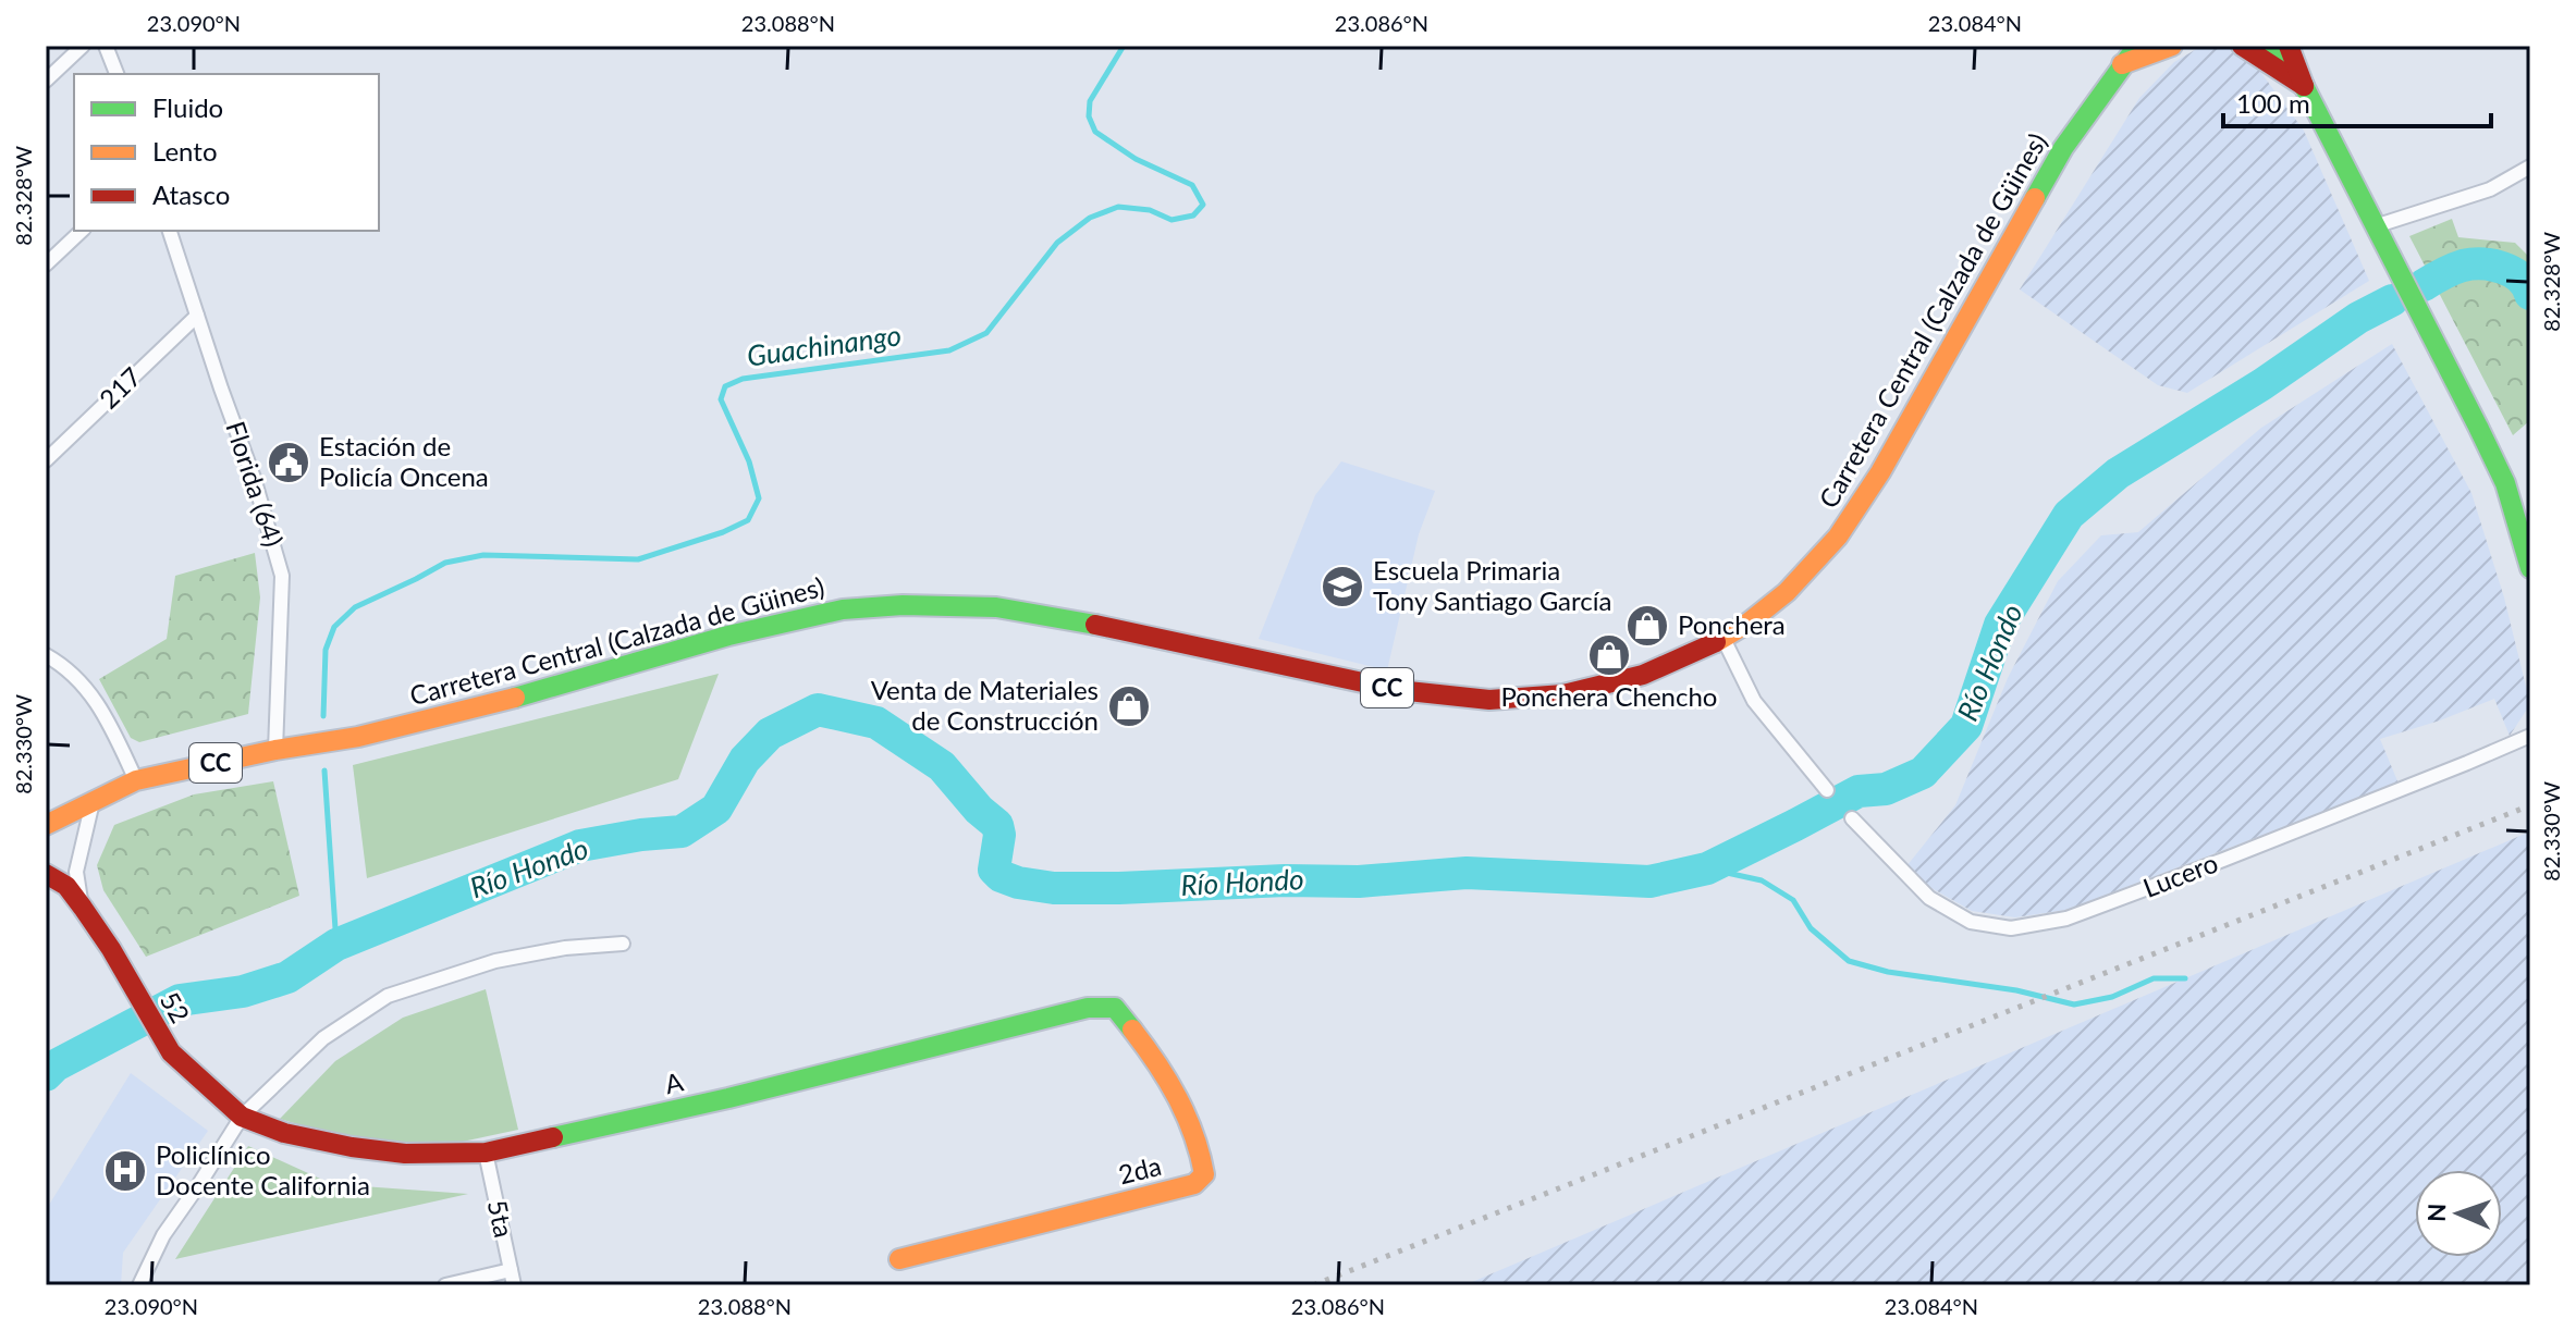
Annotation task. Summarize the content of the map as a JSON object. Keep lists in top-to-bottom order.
{
  "streets": {
    "main road": [
      "Carretera Central (Calzada de Güines)",
      "CC",
      "52",
      "A",
      "2da"
    ],
    "street": [
      "217",
      "Florida (64)",
      "Lucero",
      "5ta"
    ]
  },
  "crossings": [
    ["Carretera Central (Calzada de Güines)", "Florida (64)"],
    ["Carretera Central (Calzada de Güines)", "52"],
    ["217", "Florida (64)"],
    ["52", "A"],
    ["A", "2da"],
    ["A", "5ta"]
  ],
  "water": ["Guachinango", "Río Hondo"],
  "places": {
    "public building": ["Estación de Policía Oncena"],
    "school or university": ["Escuela Primaria Tony Santiago García"],
    "shop": ["Ponchera", "Ponchera Chencho", "Venta de Materiales de Construcción"],
    "hospital": ["Policlínico Docente California"]
  },
  "legend": ["Fluido", "Lento", "Atasco"],
  "scale_bar": "100 m",
  "north": "left",
  "coordinates": [
    "23.090°N",
    "23.088°N",
    "23.086°N",
    "23.084°N",
    "82.328°W",
    "82.330°W"
  ]
}
